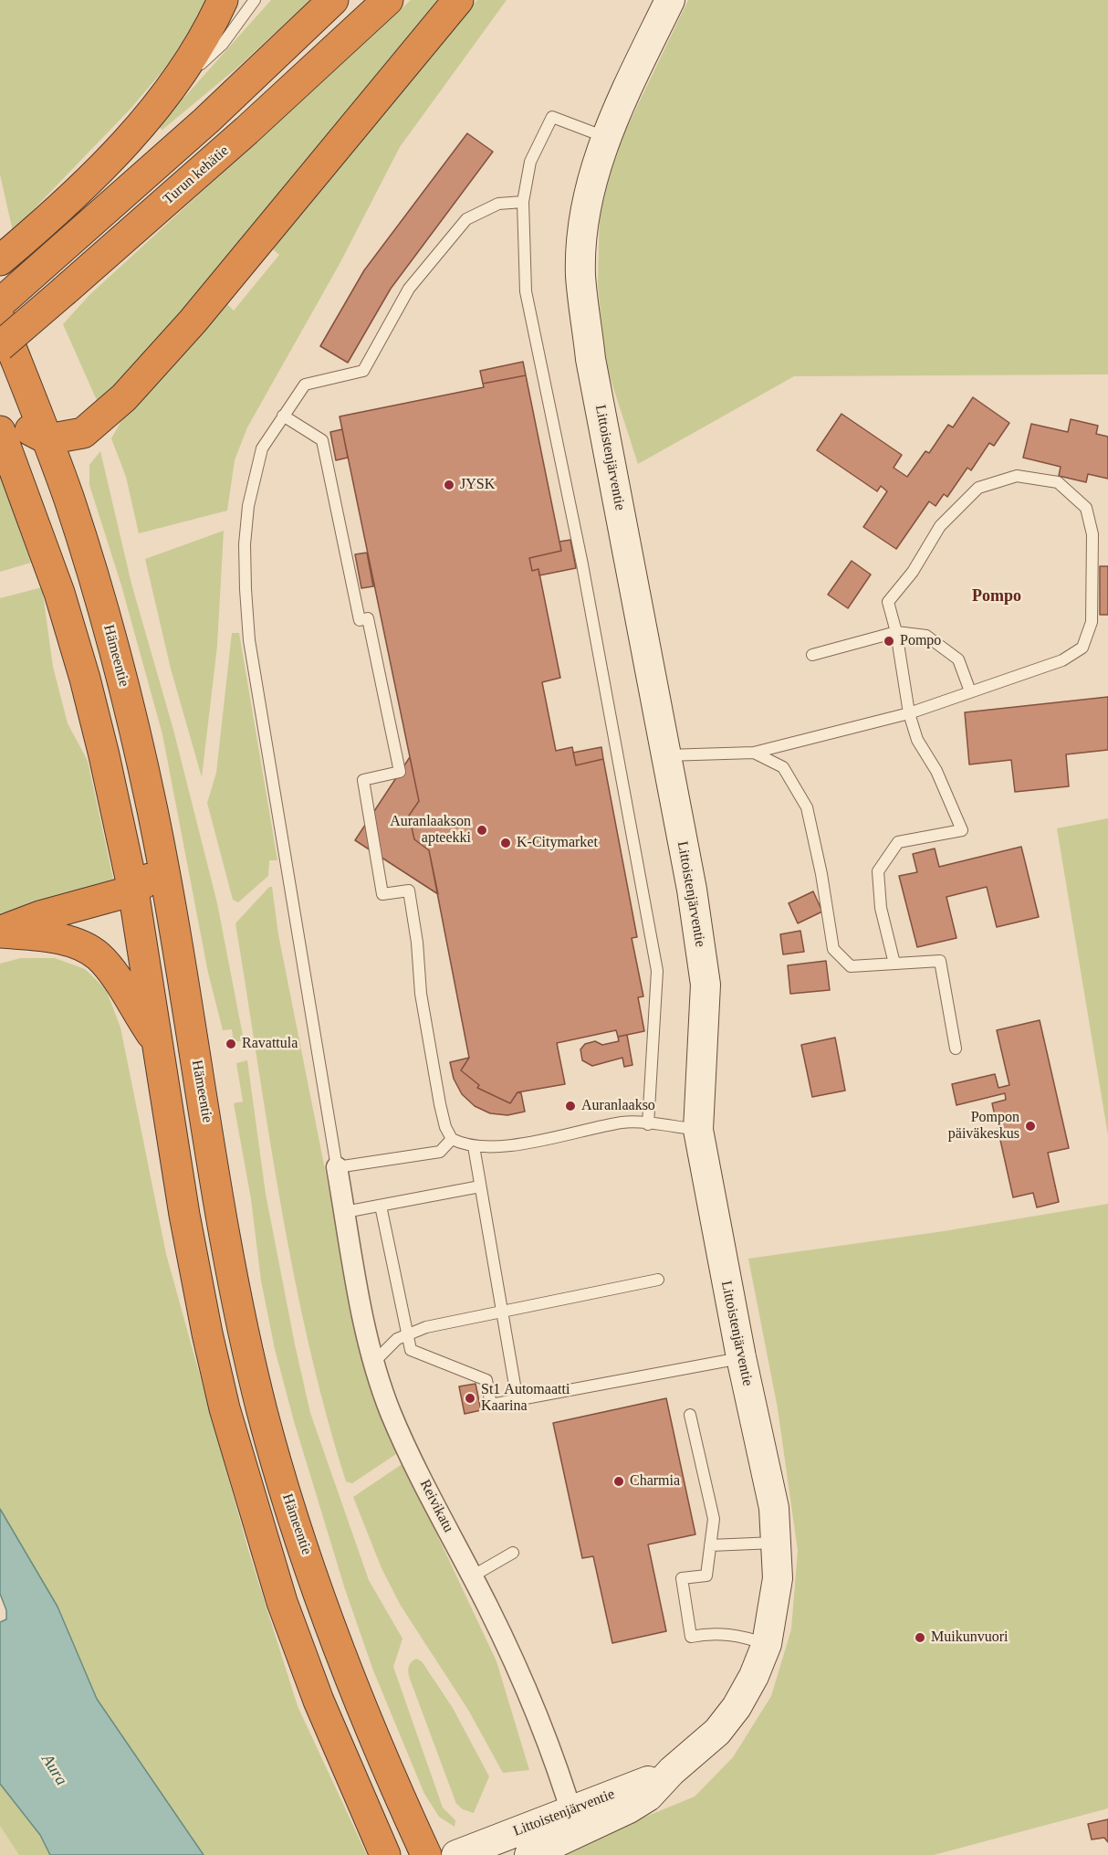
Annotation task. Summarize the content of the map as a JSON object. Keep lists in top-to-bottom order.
{
  "streets": {
    "highway": ["Turun kehätie", "Hämeentie"],
    "street": ["Littoistenjärventie", "Reivikatu"]
  },
  "crossings": [
    ["Littoistenjärventie", "Reivikatu"]
  ],
  "districts": ["Pompo"],
  "water": ["Aura"],
  "places": [
    "JYSK",
    "Pompo",
    "Auranlaakson apteekki",
    "K-Citymarket",
    "Ravattula",
    "Auranlaakso",
    "Pompon päiväkeskus",
    "St1 Automaatti Kaarina",
    "Charmia",
    "Muikunvuori"
  ]
}
